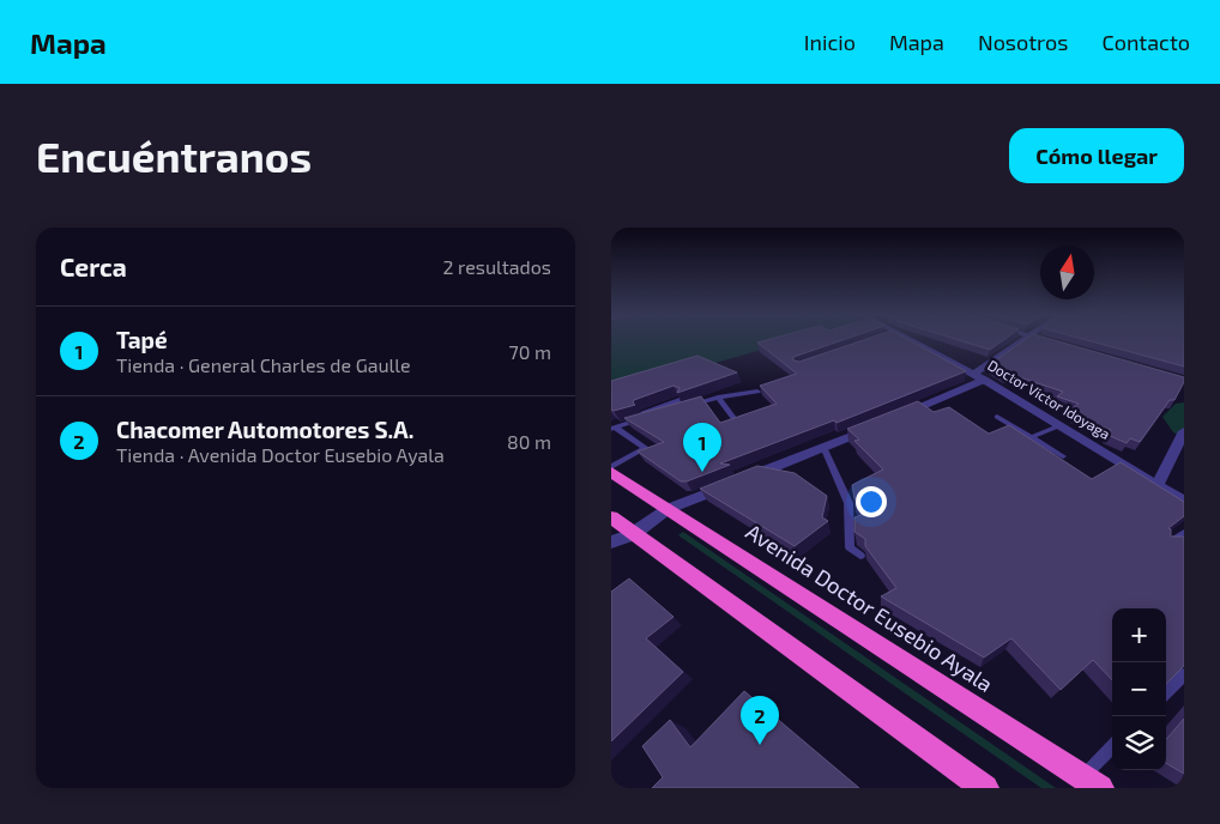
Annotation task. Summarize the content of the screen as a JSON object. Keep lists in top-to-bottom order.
{
  "streets": {
    "highway": ["Avenida Doctor Eusebio Ayala"],
    "street": ["Doctor Victor Idoyaga"]
  },
  "north": "top",
  "page": {
    "header": "Mapa",
    "nav": [
      "Inicio",
      "Mapa",
      "Nosotros",
      "Contacto"
    ],
    "buttons": "Cómo llegar",
    "title": "Encuéntranos",
    "heading": ["Cerca", "2 resultados"],
    "list": [
      {
        "mark": "1",
        "name": "Tapé",
        "note": "Tienda · General Charles de Gaulle",
        "value": "70 m"
      },
      {
        "mark": "2",
        "name": "Chacomer Automotores S.A.",
        "note": "Tienda · Avenida Doctor Eusebio Ayala",
        "value": "80 m"
      }
    ],
    "pins": ["1", "2"],
    "map_buttons": ["+", "−"]
  }
}
